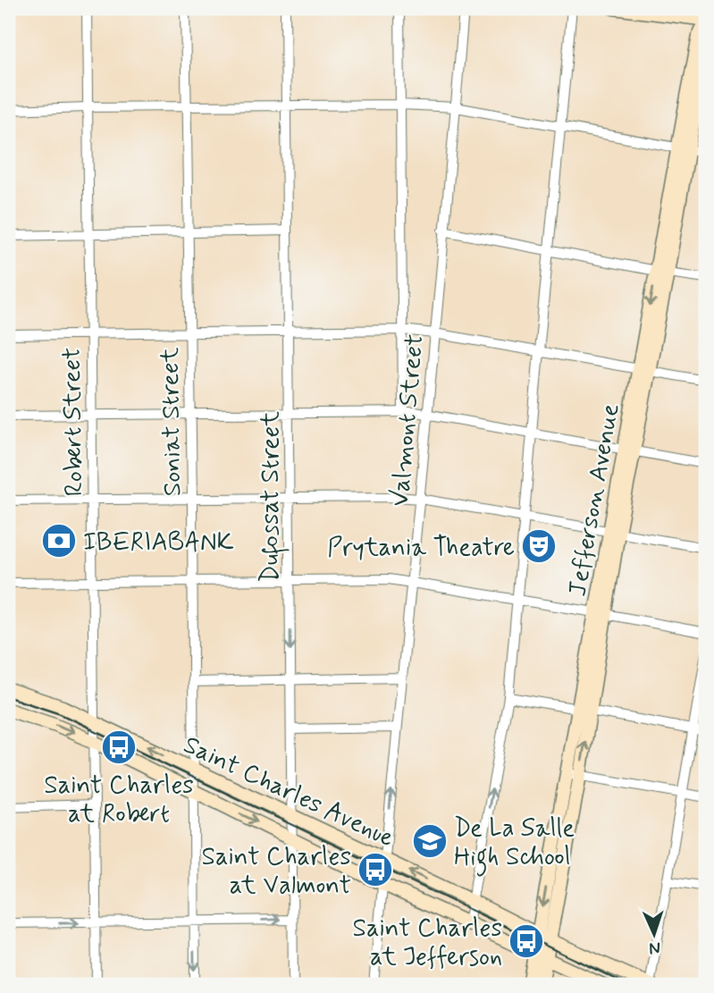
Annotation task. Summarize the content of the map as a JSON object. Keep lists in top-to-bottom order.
{
  "streets": {
    "main road": ["Jefferson Avenue", "Saint Charles Avenue"],
    "street": [
      "Valmont Street",
      "Robert Street",
      "Soniat Street",
      "Dufossat Street"
    ]
  },
  "crossings": [
    ["Valmont Street", "Saint Charles Avenue"],
    ["Robert Street", "Saint Charles Avenue"],
    ["Soniat Street", "Saint Charles Avenue"],
    ["Dufossat Street", "Saint Charles Avenue"],
    ["Jefferson Avenue", "Saint Charles Avenue"]
  ],
  "places": {
    "bank": ["IBERIABANK"],
    "theatre": ["Prytania Theatre"],
    "bus stop": ["Saint Charles at Robert", "Saint Charles at Valmont", "Saint Charles at Jefferson"],
    "school or university": ["De La Salle High School"]
  },
  "north": "bottom"
}
